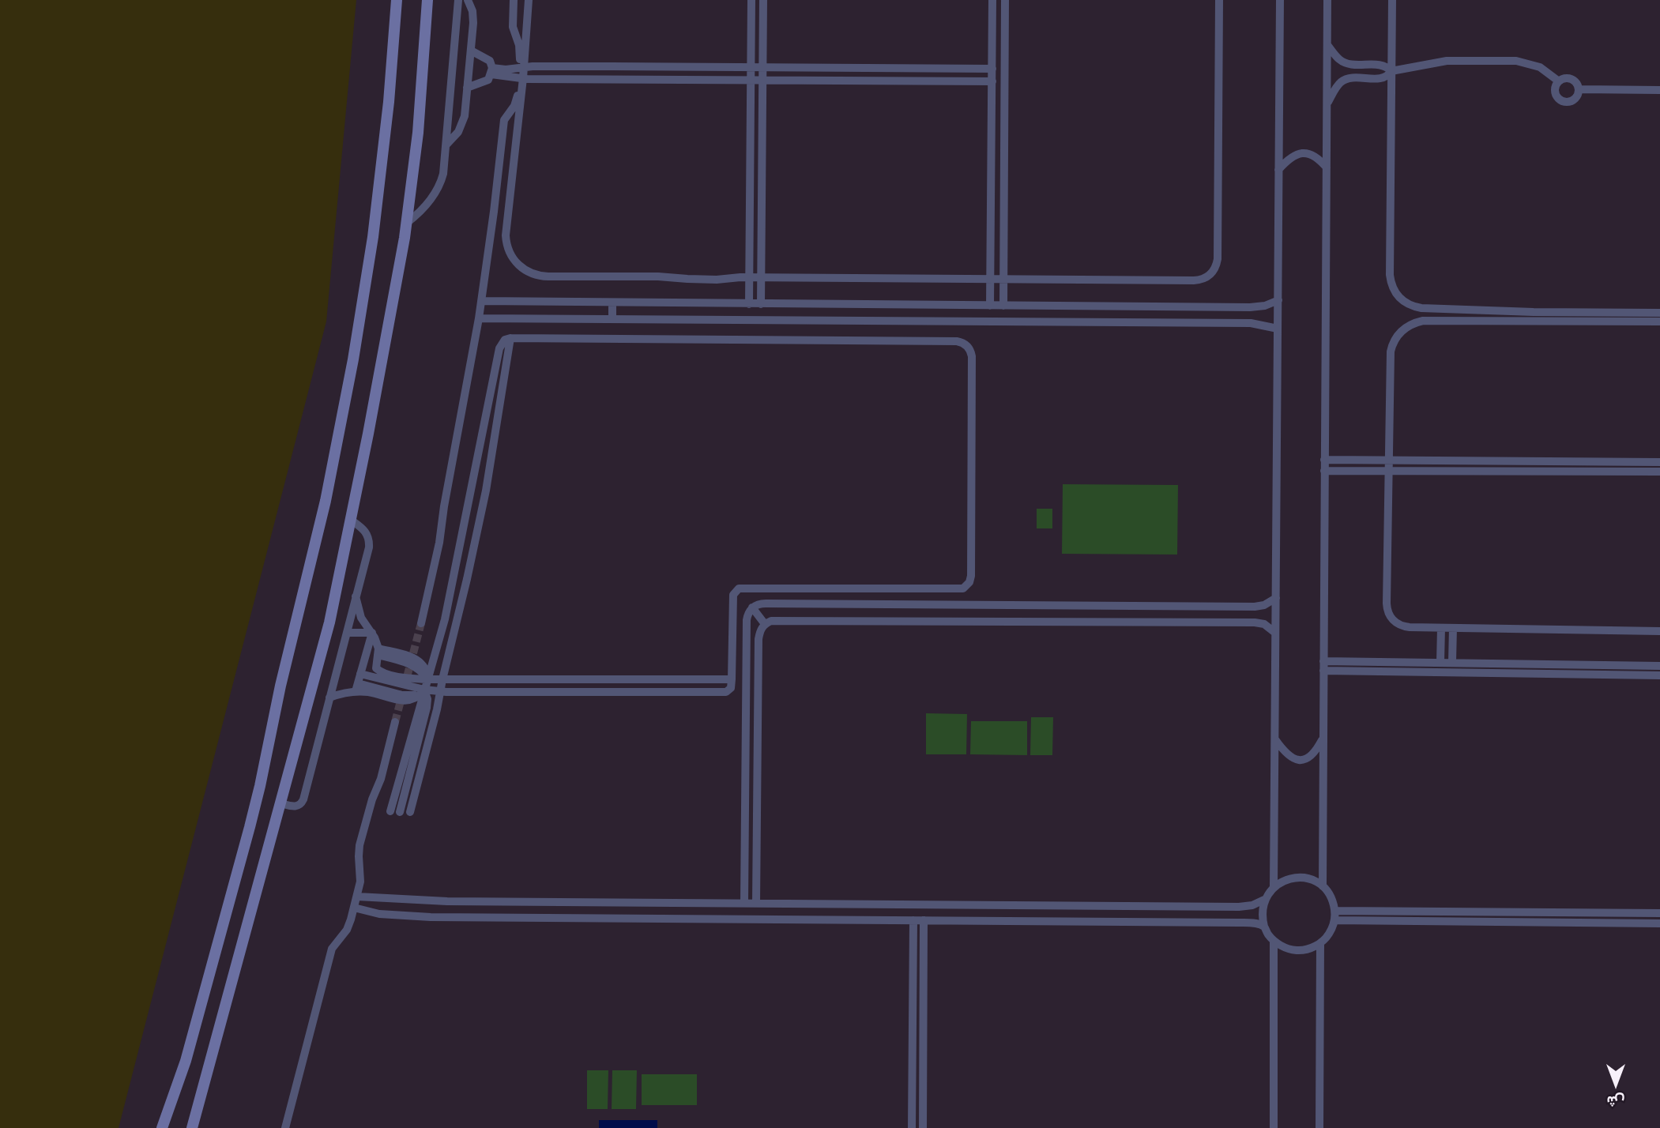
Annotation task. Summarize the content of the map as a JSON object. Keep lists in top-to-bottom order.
{
  "north": "bottom"
}
